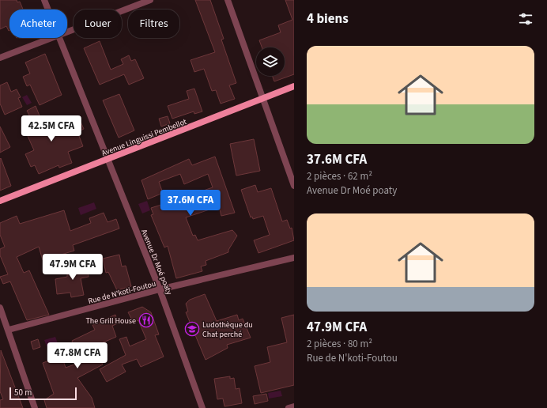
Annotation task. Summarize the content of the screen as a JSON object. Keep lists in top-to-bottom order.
{
  "streets": {
    "street": ["Avenue Linguissi Pembellot", "Avenue Dr Moé poaty", "Rue de N'koti-Foutou"]
  },
  "crossings": [
    ["Avenue Linguissi Pembellot", "Avenue Dr Moé poaty"],
    ["Avenue Dr Moé poaty", "Rue de N'koti-Foutou"]
  ],
  "places": {
    "restaurant": ["The Grill House"],
    "school or university": ["Ludothèque du Chat perché"]
  },
  "scale_bar": "50 m",
  "page": {
    "heading": "4 biens",
    "chip": ["Acheter", "Louer", "Filtres"],
    "list": [
      {
        "name": "37.6M CFA",
        "note": "2 pièces · 62 m² · Avenue Dr Moé poaty"
      },
      {
        "name": "47.9M CFA",
        "note": "2 pièces · 80 m² · Rue de N'koti-Foutou"
      }
    ],
    "price": [
      "42.5M CFA",
      "37.6M CFA",
      "47.9M CFA",
      "47.8M CFA"
    ],
    "scale": "50 m"
  }
}
